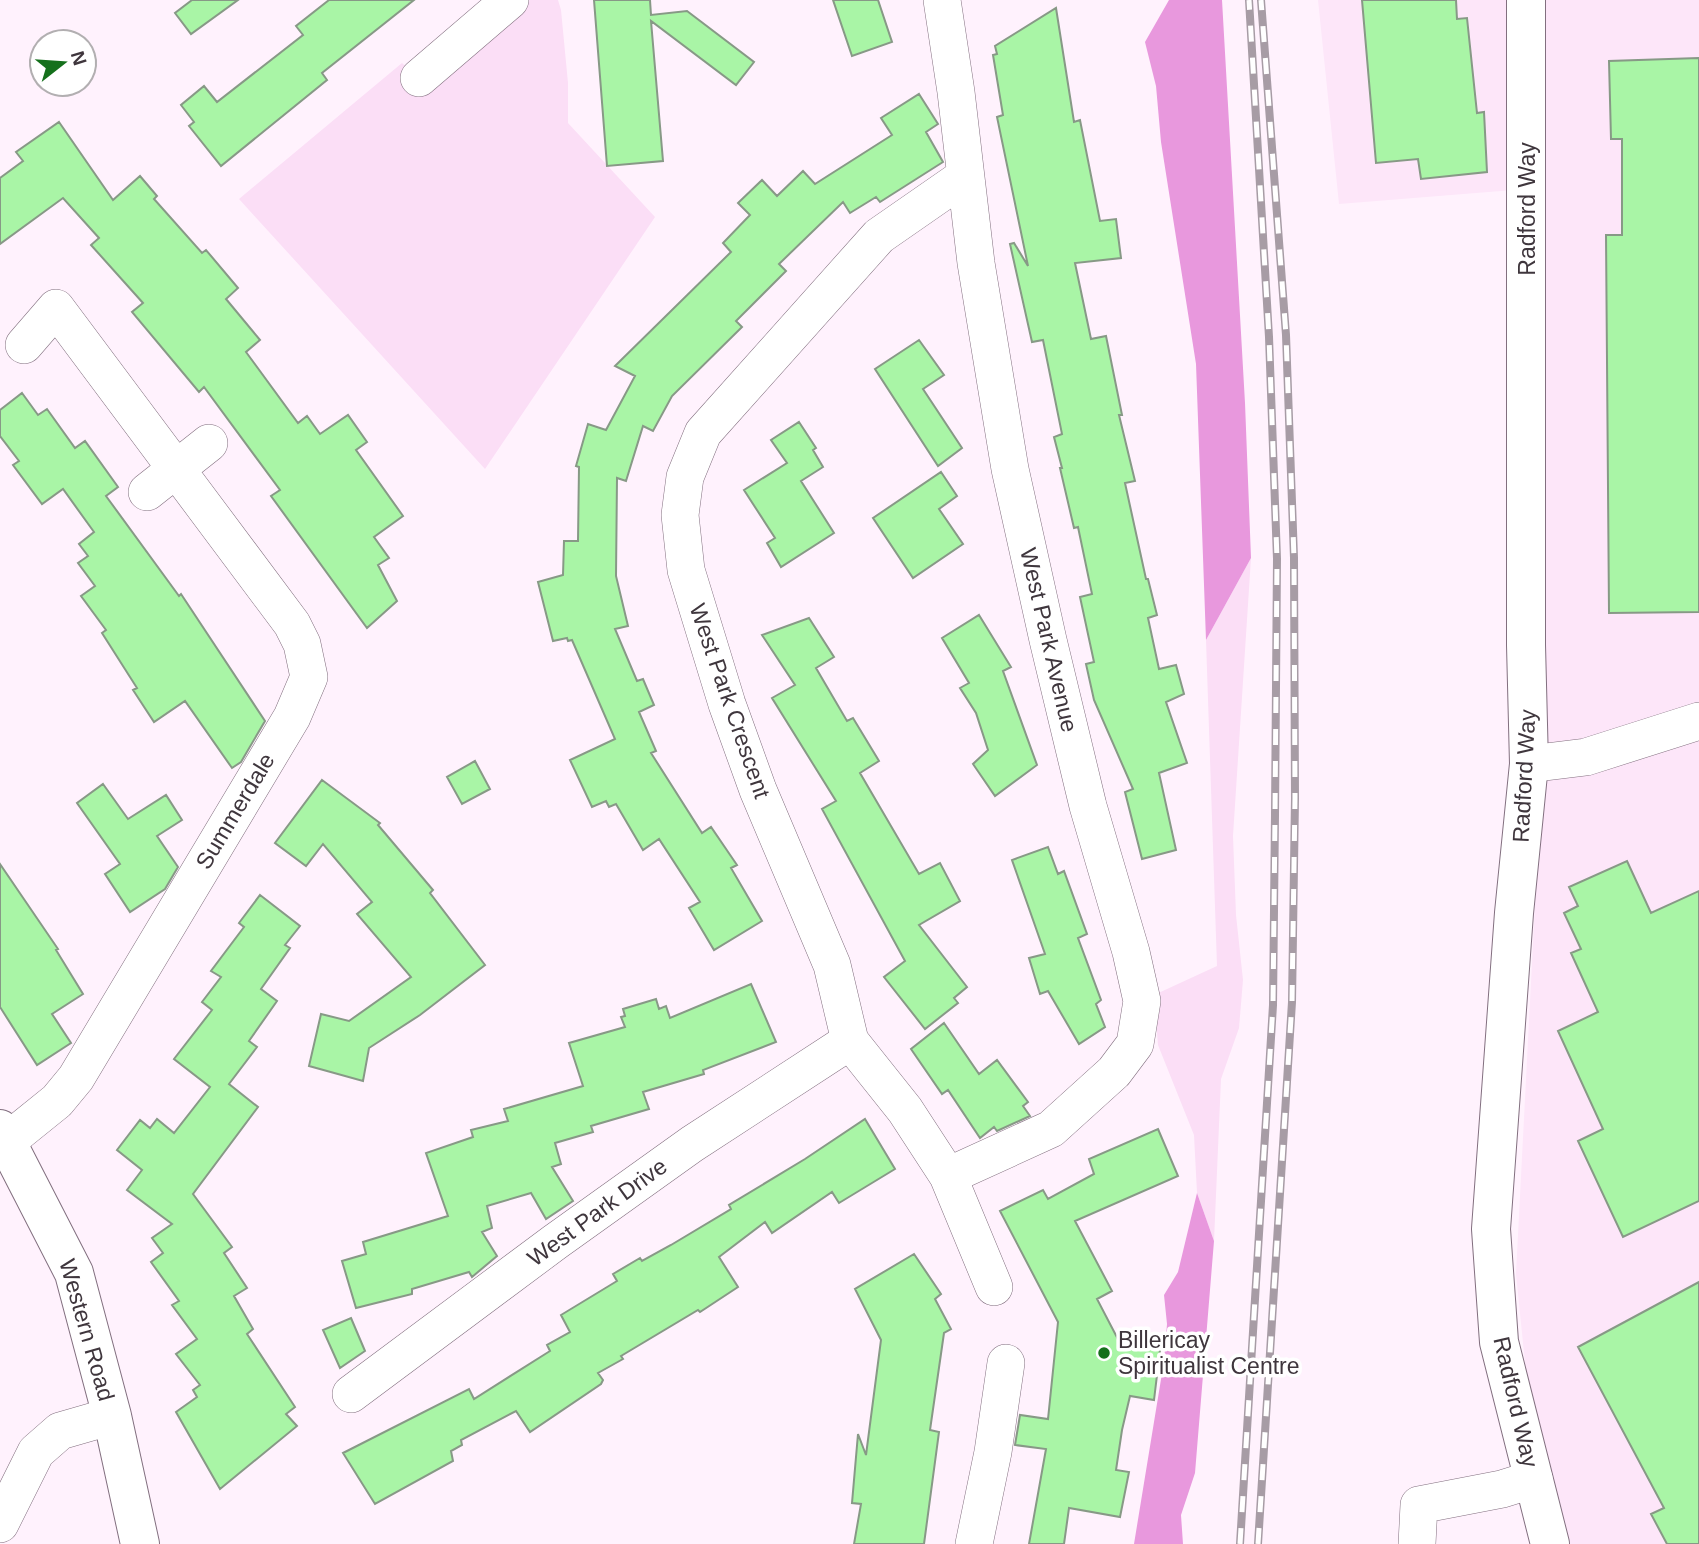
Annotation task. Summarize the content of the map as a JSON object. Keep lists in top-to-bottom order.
{
  "streets": {
    "street": [
      "Radford Way",
      "West Park Avenue",
      "West Park Crescent",
      "Summerdale",
      "West Park Drive",
      "Western Road"
    ]
  },
  "crossings": [
    ["West Park Avenue", "West Park Crescent"],
    ["West Park Crescent", "West Park Drive"],
    ["Summerdale", "Western Road"]
  ],
  "places": ["Billericay Spiritualist Centre"],
  "north": "right"
}
